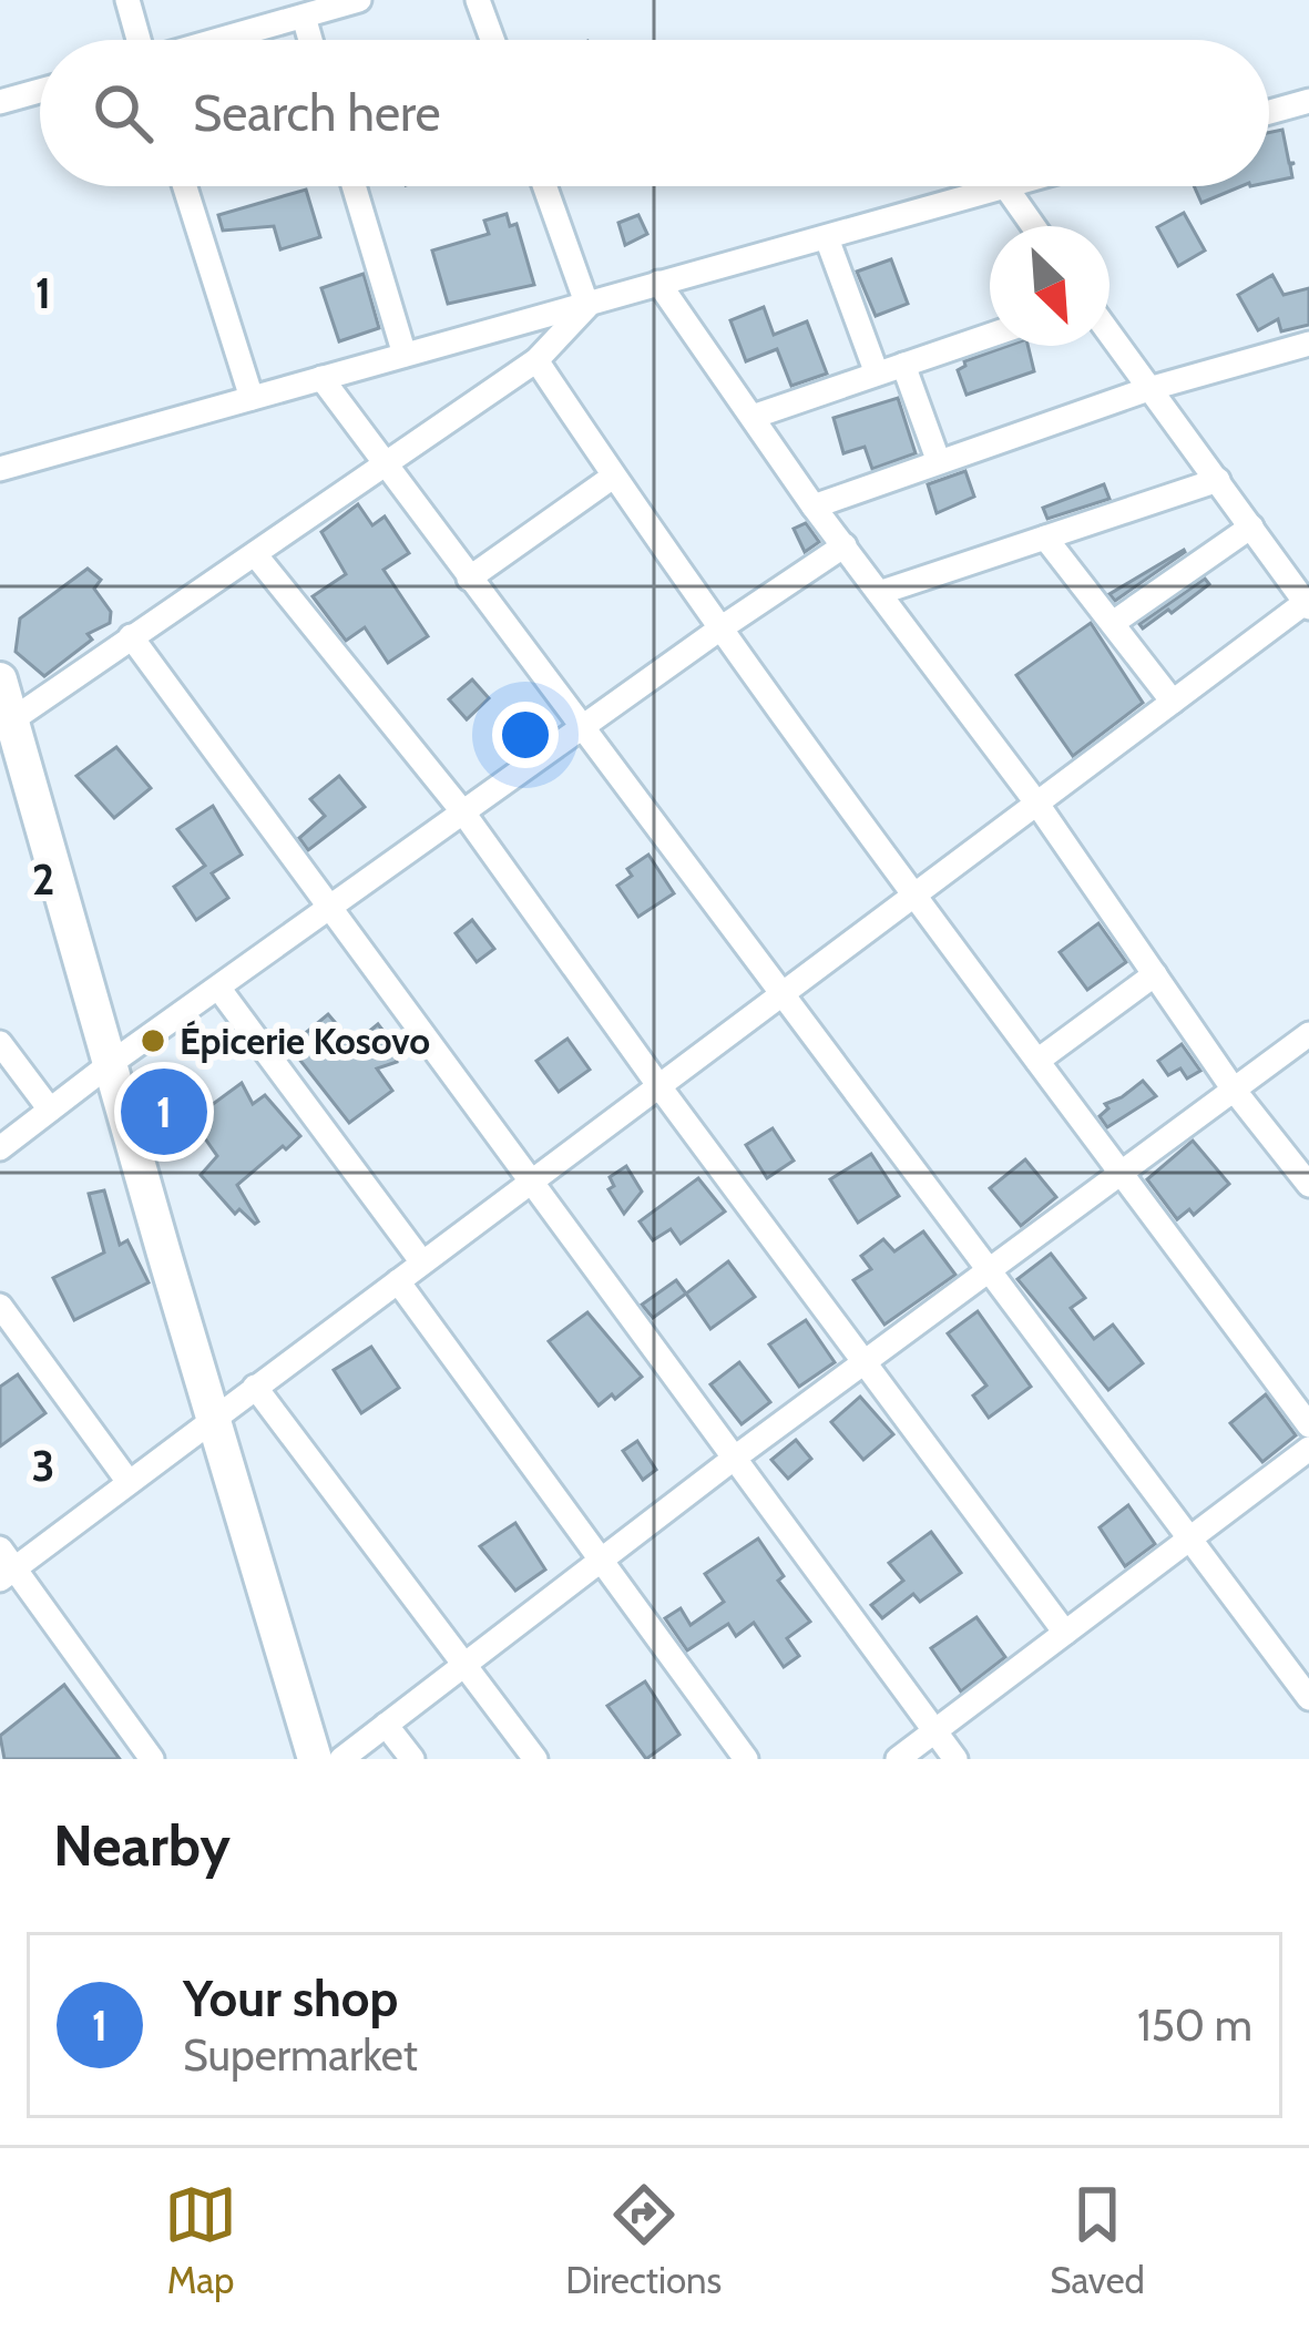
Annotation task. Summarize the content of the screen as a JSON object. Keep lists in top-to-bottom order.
{
  "places": ["Épicerie Kosovo"],
  "north": "bottom right",
  "page": {
    "search": "Search here",
    "pins": "1",
    "heading": "Nearby",
    "list": [
      {
        "mark": "1",
        "name": "Your shop",
        "note": "Supermarket",
        "value": "150 m"
      }
    ],
    "nav": ["Map", "Directions", "Saved"]
  },
  "grid": {
    "rows": ["1", "2", "3"]
  }
}
